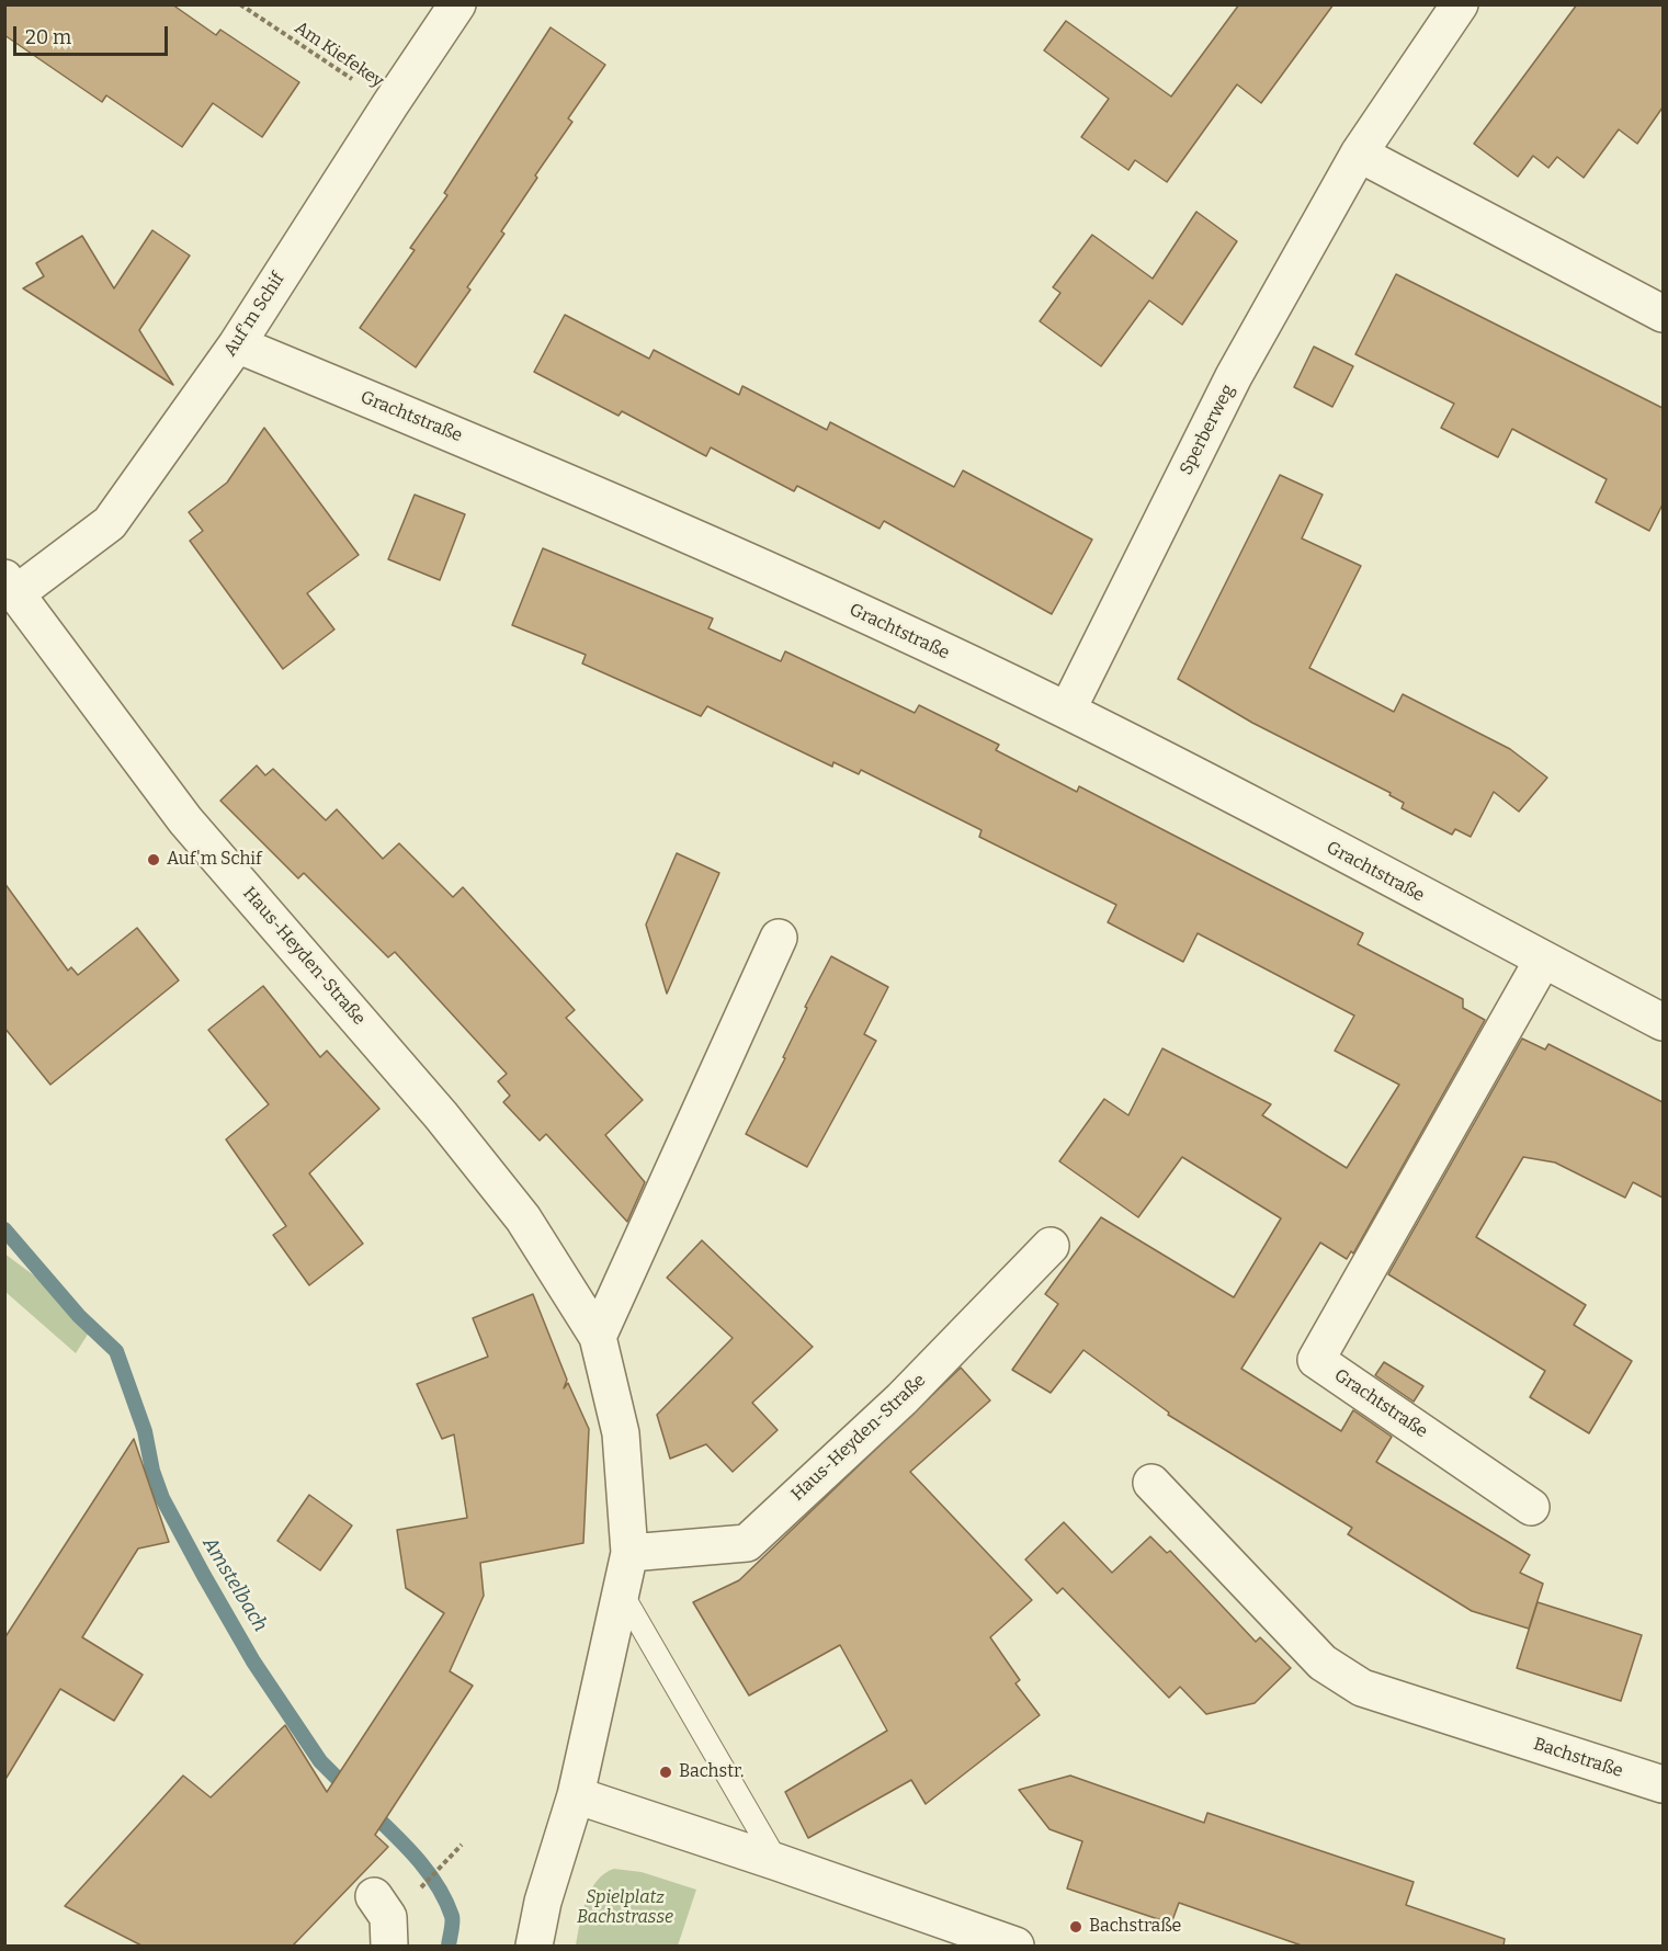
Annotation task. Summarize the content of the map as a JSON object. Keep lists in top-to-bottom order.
{
  "streets": {
    "street": [
      "Auf'm Schif",
      "Grachtstraße",
      "Sperberweg",
      "Haus-Heyden-Straße",
      "Bachstraße"
    ],
    "path": ["Am Kiefekey"]
  },
  "crossings": [
    ["Am Kiefekey", "Auf'm Schif"],
    ["Auf'm Schif", "Grachtstraße"],
    ["Auf'm Schif", "Haus-Heyden-Straße"],
    ["Grachtstraße", "Sperberweg"]
  ],
  "water": ["Amstelbach"],
  "parks": ["Spielplatz Bachstrasse"],
  "places": ["Auf'm Schif", "Bachstr.", "Bachstraße"],
  "scale_bar": "20 m"
}
